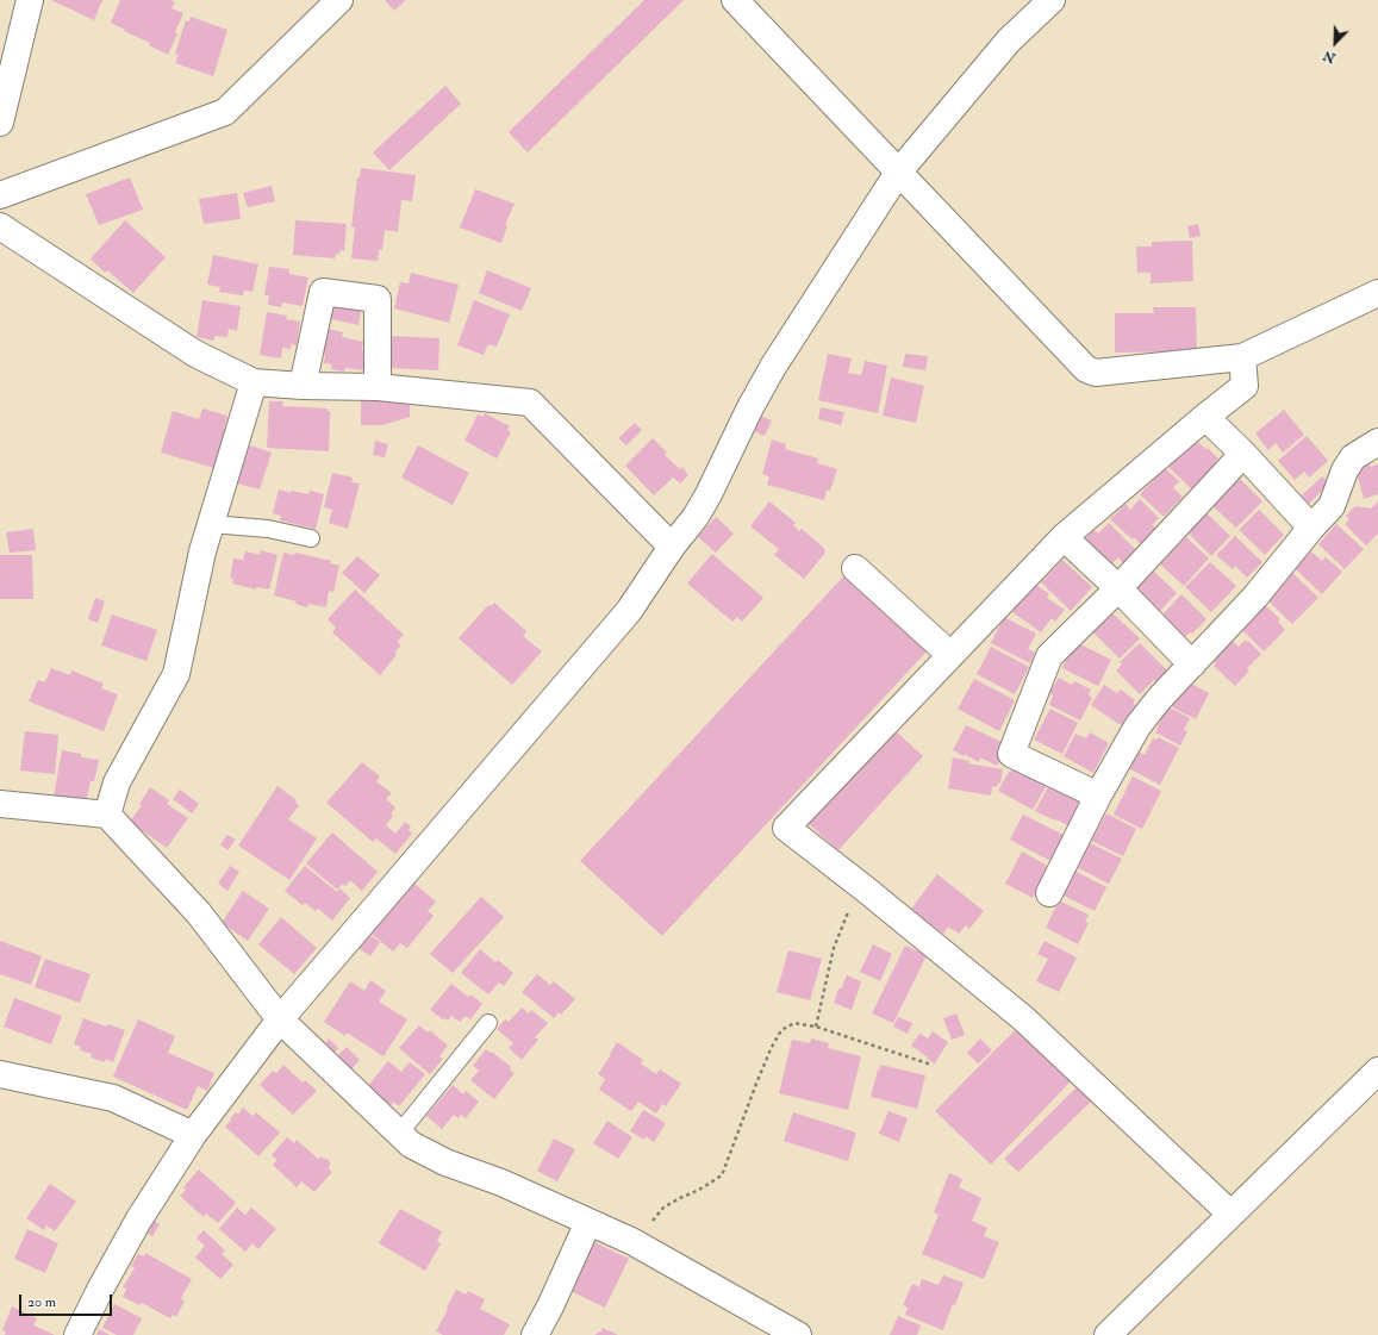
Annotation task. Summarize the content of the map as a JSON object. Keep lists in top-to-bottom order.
{
  "scale_bar": "20 m",
  "north": "bottom left"
}
